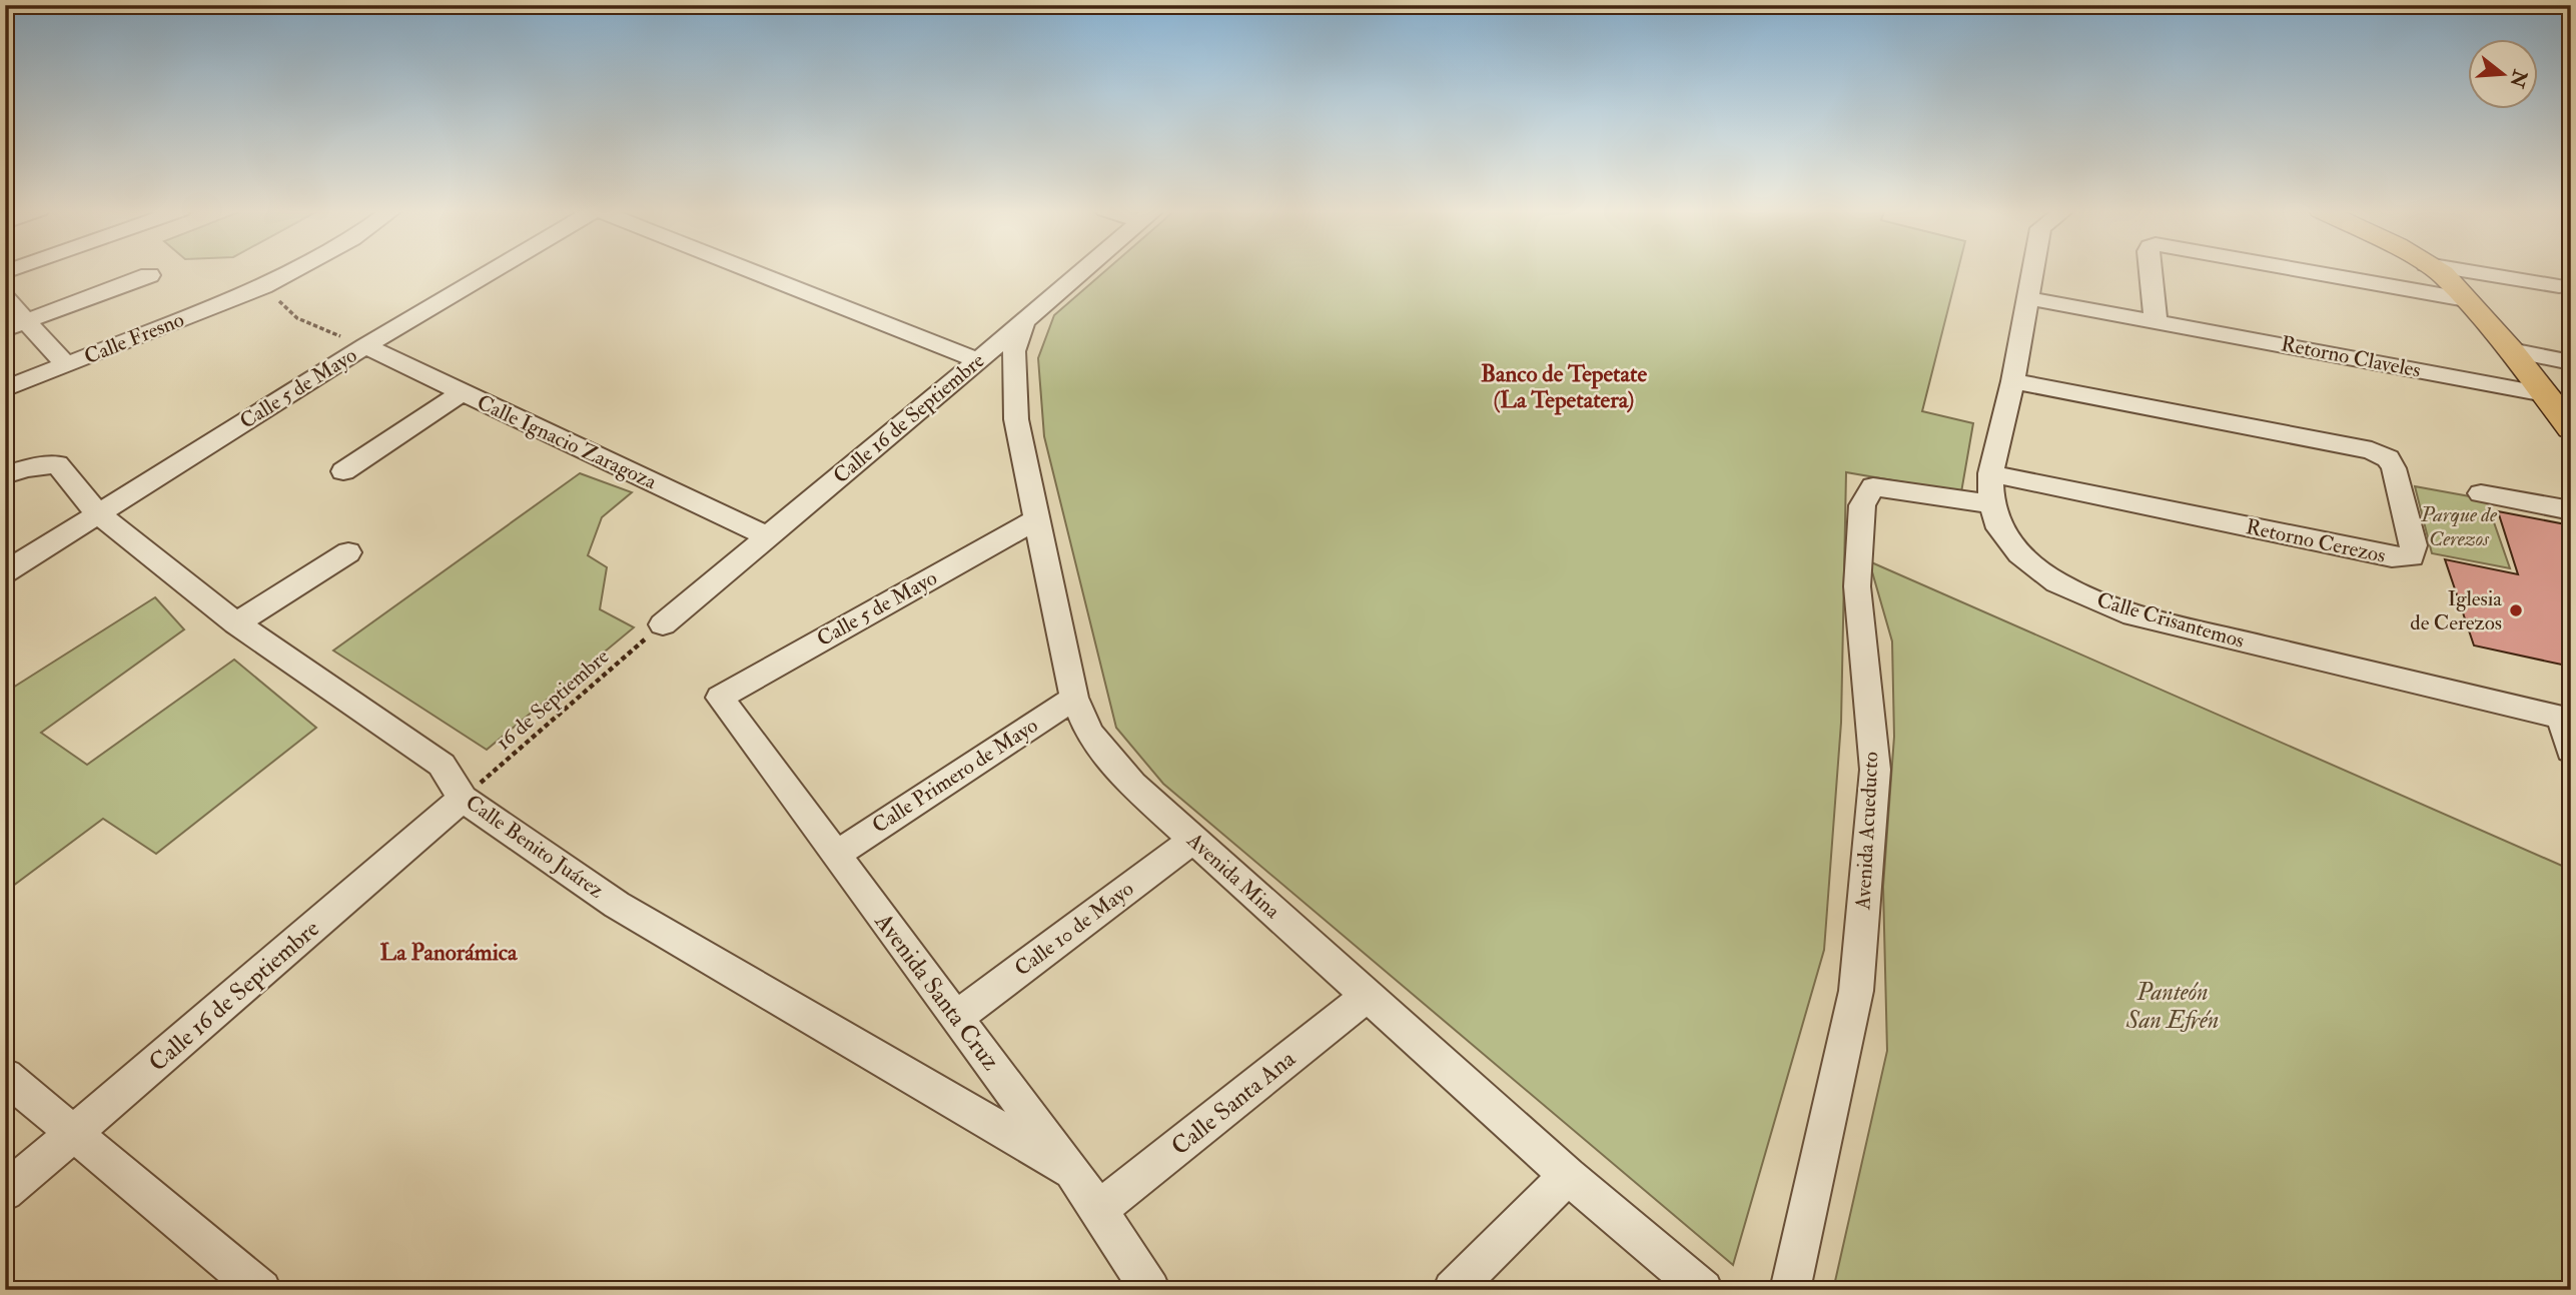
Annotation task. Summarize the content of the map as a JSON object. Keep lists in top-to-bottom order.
{
  "streets": {
    "street": [
      "Calle Fresno",
      "Retorno Claveles",
      "Calle 5 de Mayo",
      "Calle 16 de Septiembre",
      "Calle Ignacio Zaragoza",
      "Retorno Cerezos",
      "Calle Crisantemos",
      "Calle Primero de Mayo",
      "Avenida Acueducto",
      "Calle Benito Juárez",
      "Avenida Mina",
      "Calle 10 de Mayo",
      "Avenida Santa Cruz",
      "Calle Santa Ana"
    ],
    "path": ["16 de Septiembre"]
  },
  "crossings": [
    ["Retorno Claveles", "Calle Crisantemos"],
    ["Calle 5 de Mayo", "Calle Ignacio Zaragoza"],
    ["Calle 5 de Mayo", "Calle Benito Juárez"],
    ["Calle 5 de Mayo", "Avenida Mina"],
    ["Calle 5 de Mayo", "Avenida Santa Cruz"],
    ["Calle 16 de Septiembre", "Calle Ignacio Zaragoza"],
    ["Calle 16 de Septiembre", "16 de Septiembre"],
    ["Calle 16 de Septiembre", "Calle Benito Juárez"],
    ["Calle 16 de Septiembre", "Avenida Mina"],
    ["Retorno Cerezos", "Calle Crisantemos"],
    ["Calle Crisantemos", "Avenida Acueducto"],
    ["16 de Septiembre", "Calle Benito Juárez"],
    ["Calle Primero de Mayo", "Avenida Mina"],
    ["Calle Primero de Mayo", "Avenida Santa Cruz"],
    ["Calle Benito Juárez", "Avenida Santa Cruz"],
    ["Avenida Mina", "Calle 10 de Mayo"],
    ["Avenida Mina", "Calle Santa Ana"],
    ["Calle 10 de Mayo", "Avenida Santa Cruz"],
    ["Avenida Santa Cruz", "Calle Santa Ana"]
  ],
  "districts": ["Banco de Tepetate (La Tepetatera)", "La Panorámica"],
  "parks": ["Parque de Cerezos", "Panteón San Efrén"],
  "places": ["Iglesia de Cerezos"],
  "north": "right"
}
